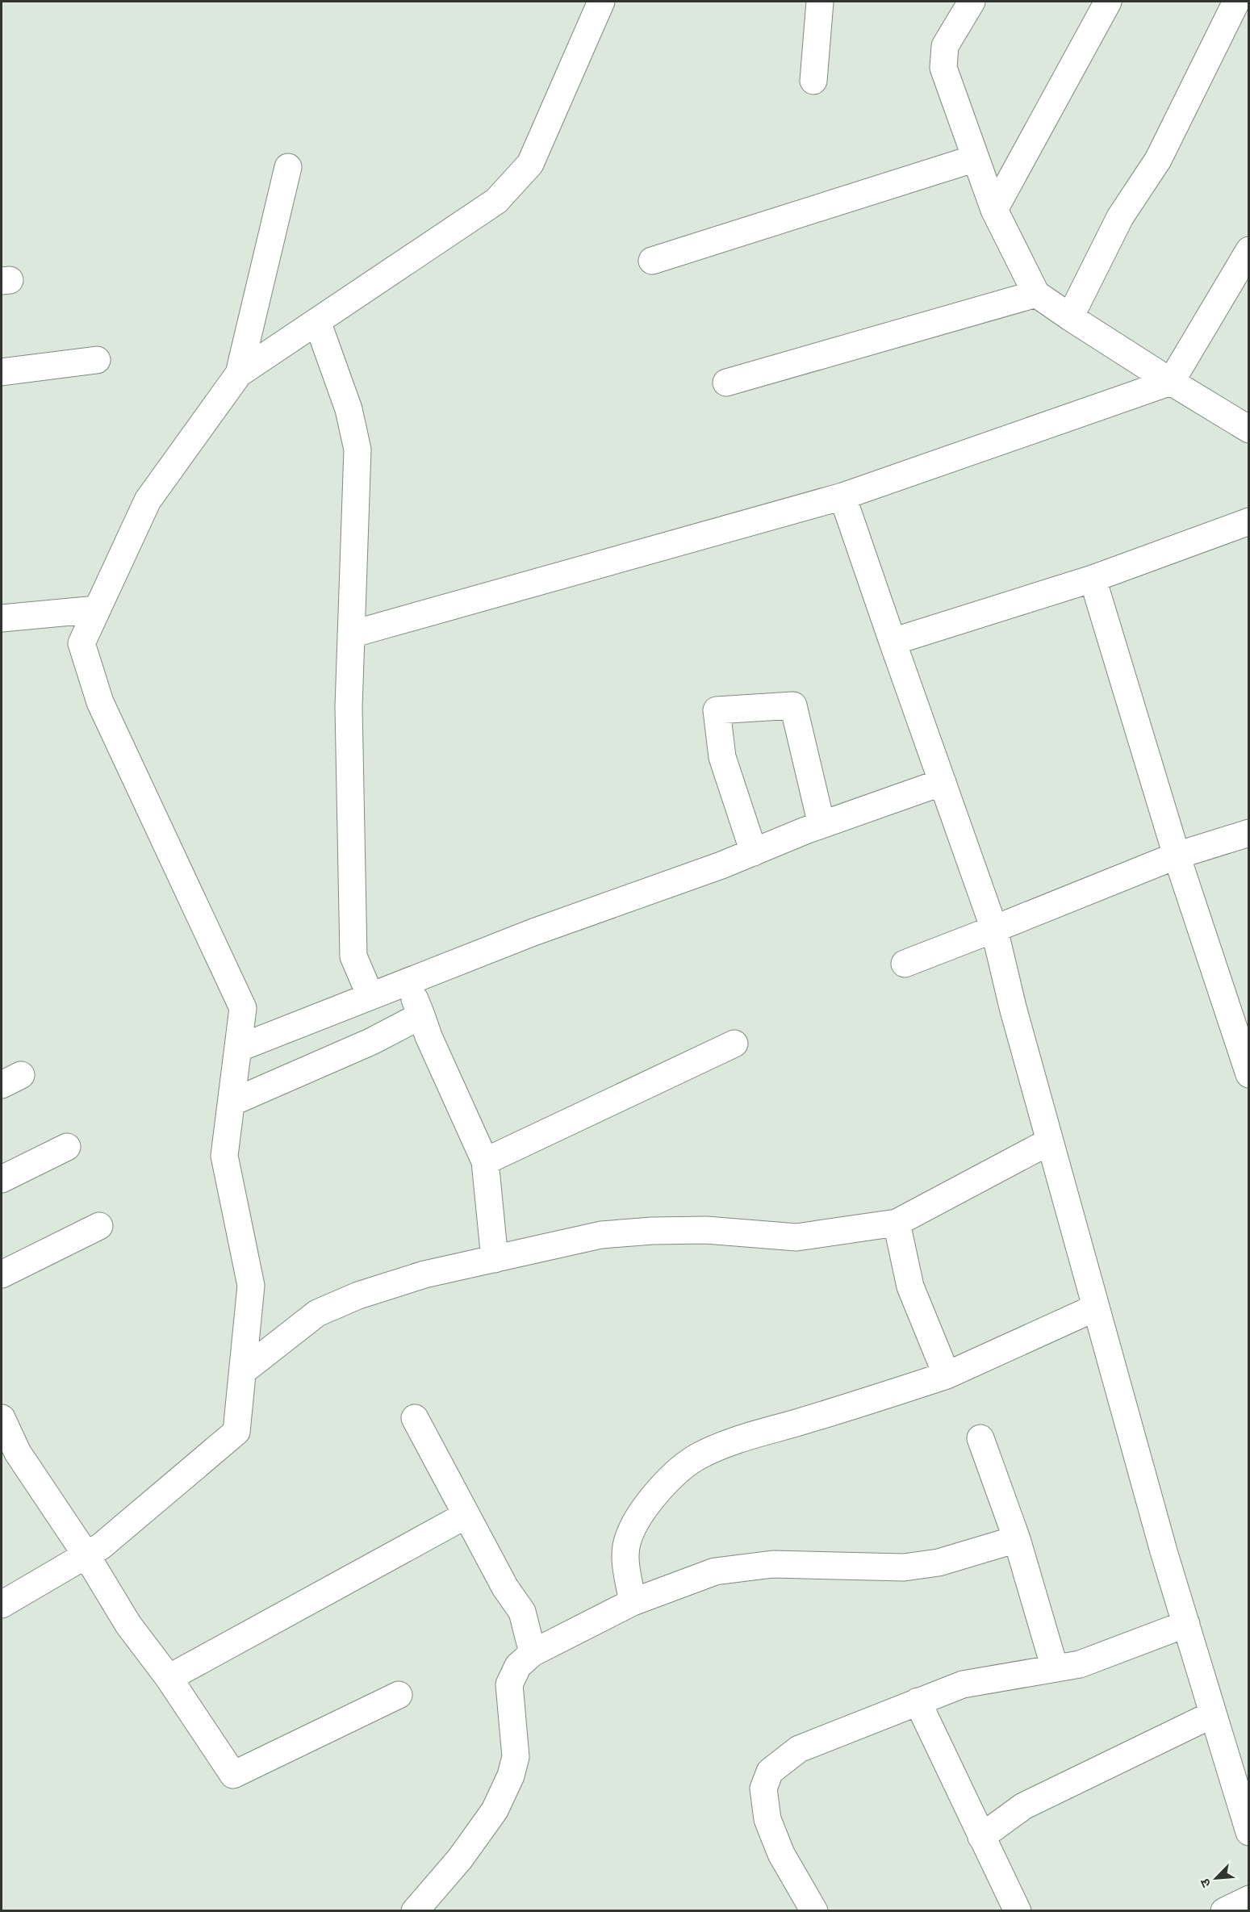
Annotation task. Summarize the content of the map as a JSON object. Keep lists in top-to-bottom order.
{
  "north": "bottom left"
}
